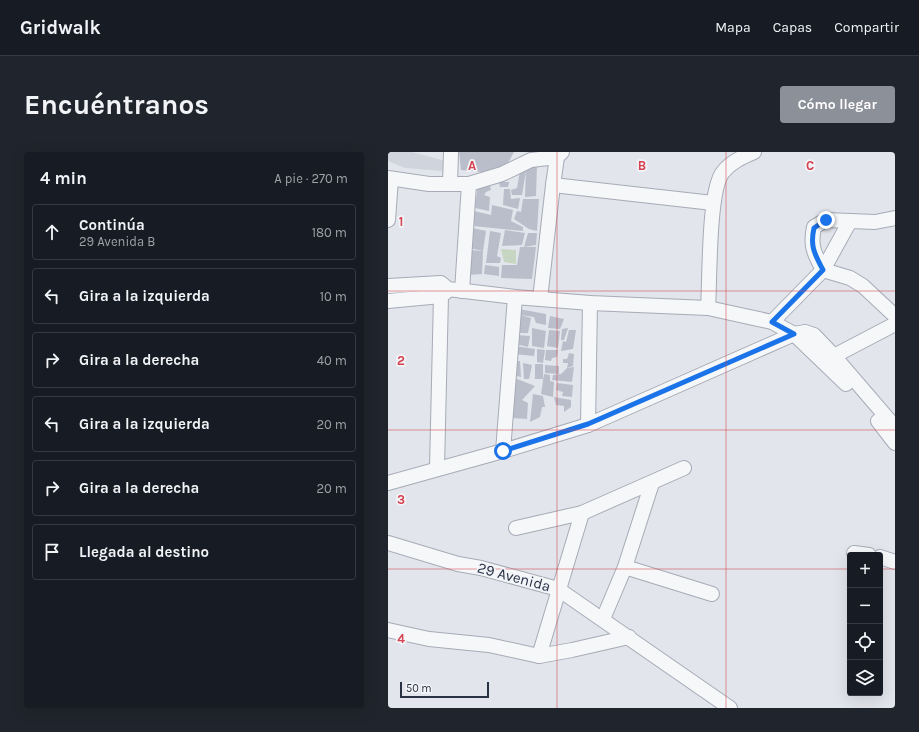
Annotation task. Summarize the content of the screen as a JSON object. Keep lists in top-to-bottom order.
{
  "streets": {
    "street": ["29 Avenida"]
  },
  "scale_bar": "50 m",
  "page": {
    "header": "Gridwalk",
    "nav": ["Mapa", "Capas", "Compartir"],
    "buttons": "Cómo llegar",
    "title": "Encuéntranos",
    "heading": ["4 min", "A pie · 270 m"],
    "list": [
      ["Continúa", "29 Avenida B", "180 m"],
      ["Gira a la izquierda", "10 m"],
      ["Gira a la derecha", "40 m"],
      ["Gira a la izquierda", "20 m"],
      ["Gira a la derecha", "20 m"],
      "Llegada al destino"
    ],
    "map_buttons": ["+", "−"],
    "scale": "50 m"
  },
  "grid": {
    "columns": ["A", "B", "C"],
    "rows": [
      "1",
      "2",
      "3",
      "4"
    ]
  }
}
